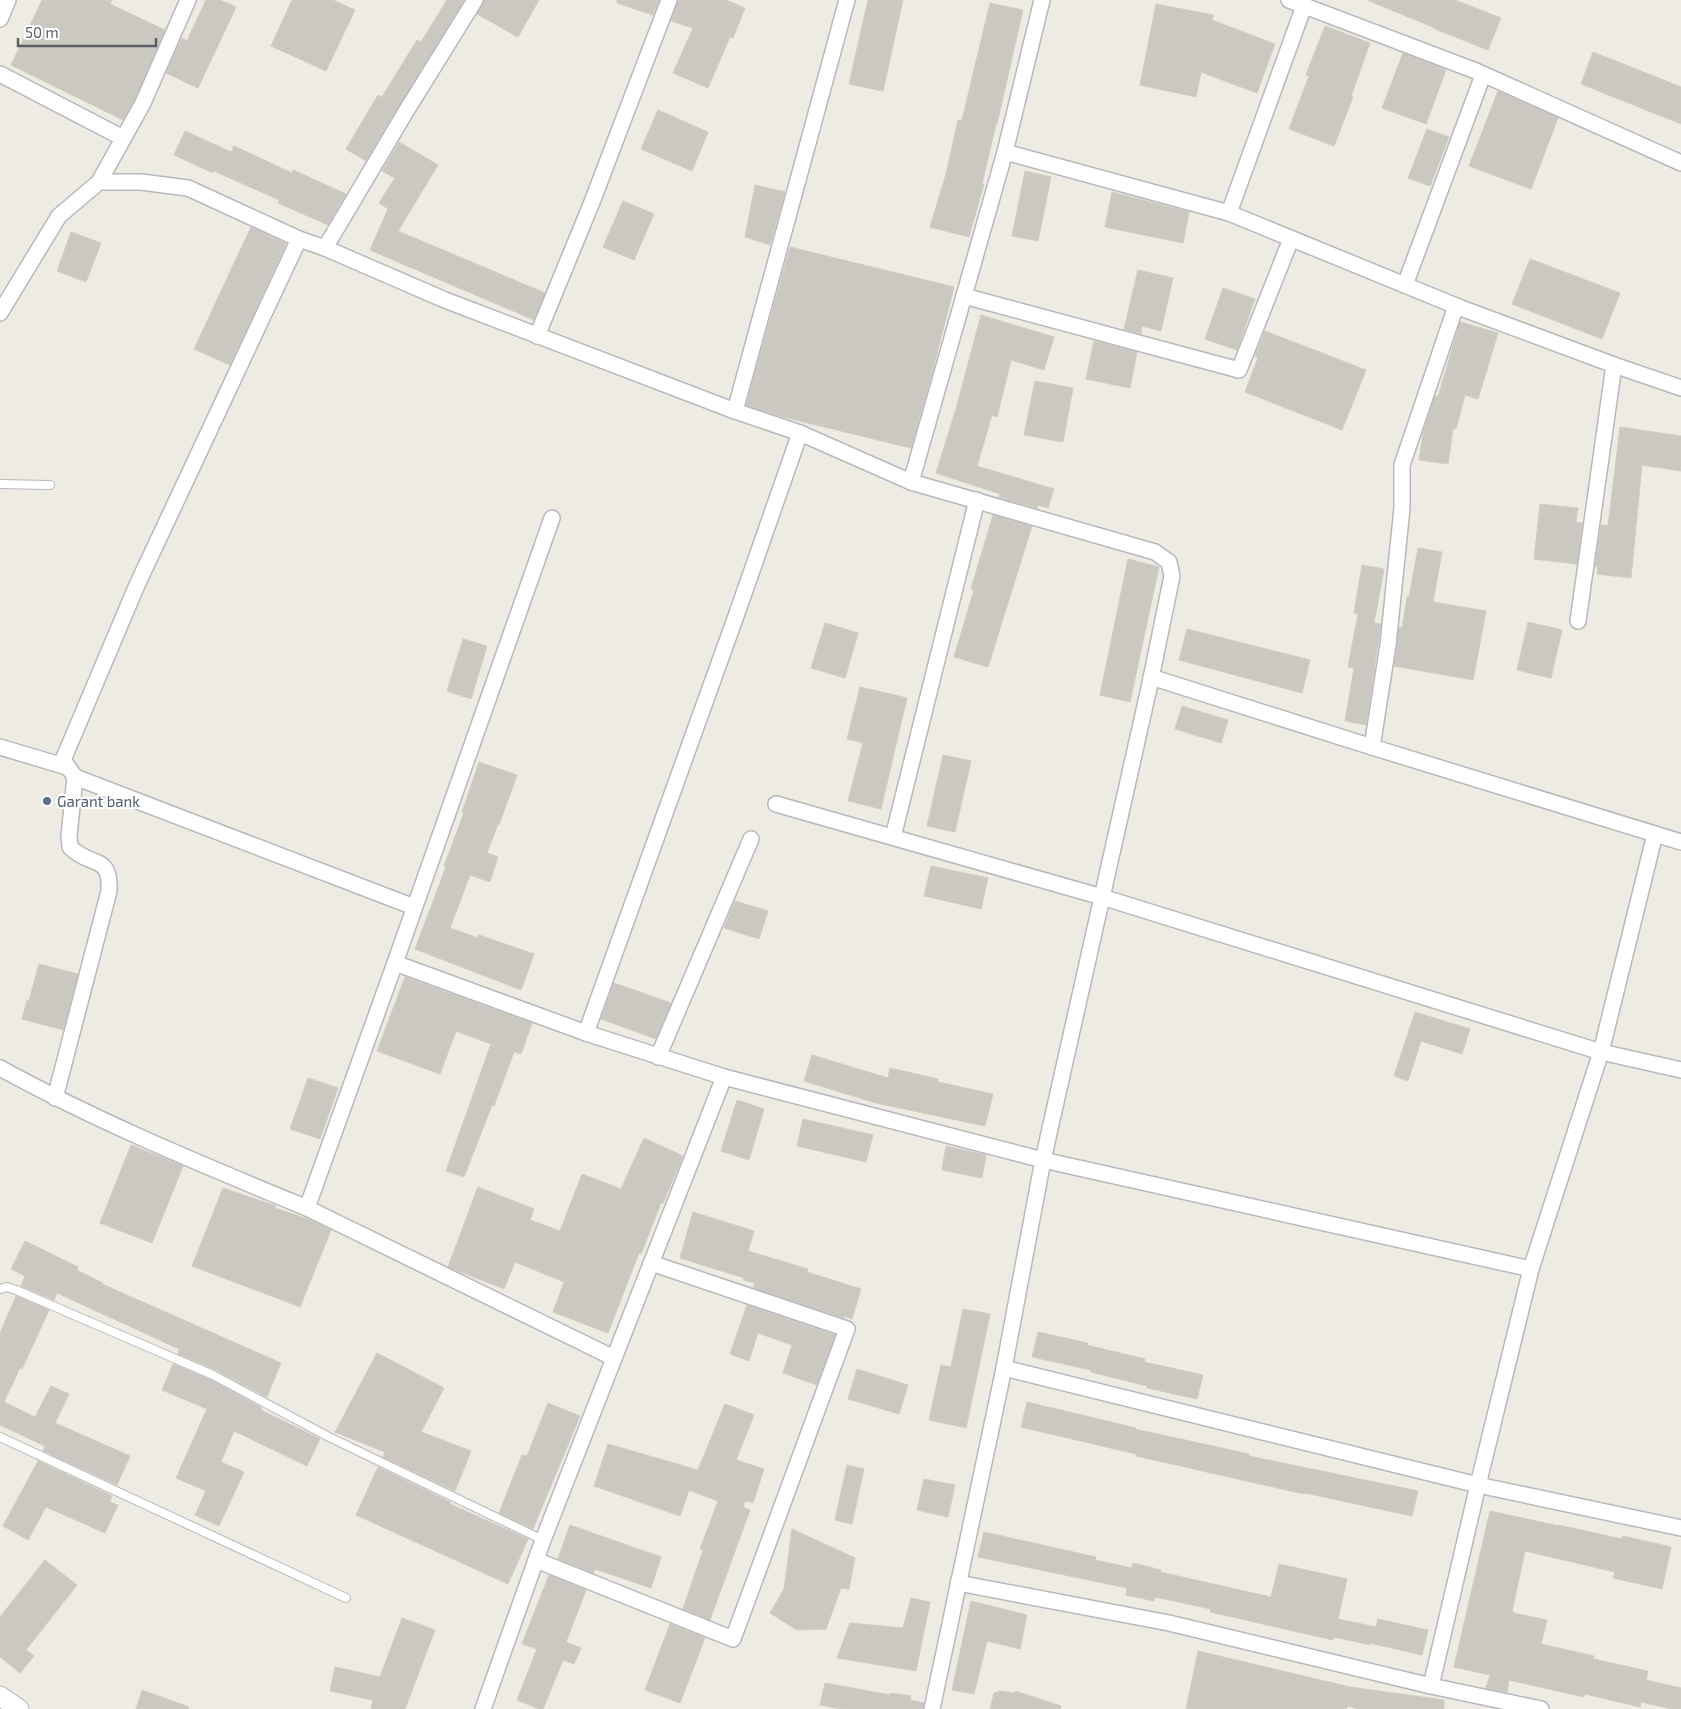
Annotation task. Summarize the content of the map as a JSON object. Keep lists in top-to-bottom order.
{
  "places": ["Garant bank"],
  "scale_bar": "50 m"
}
